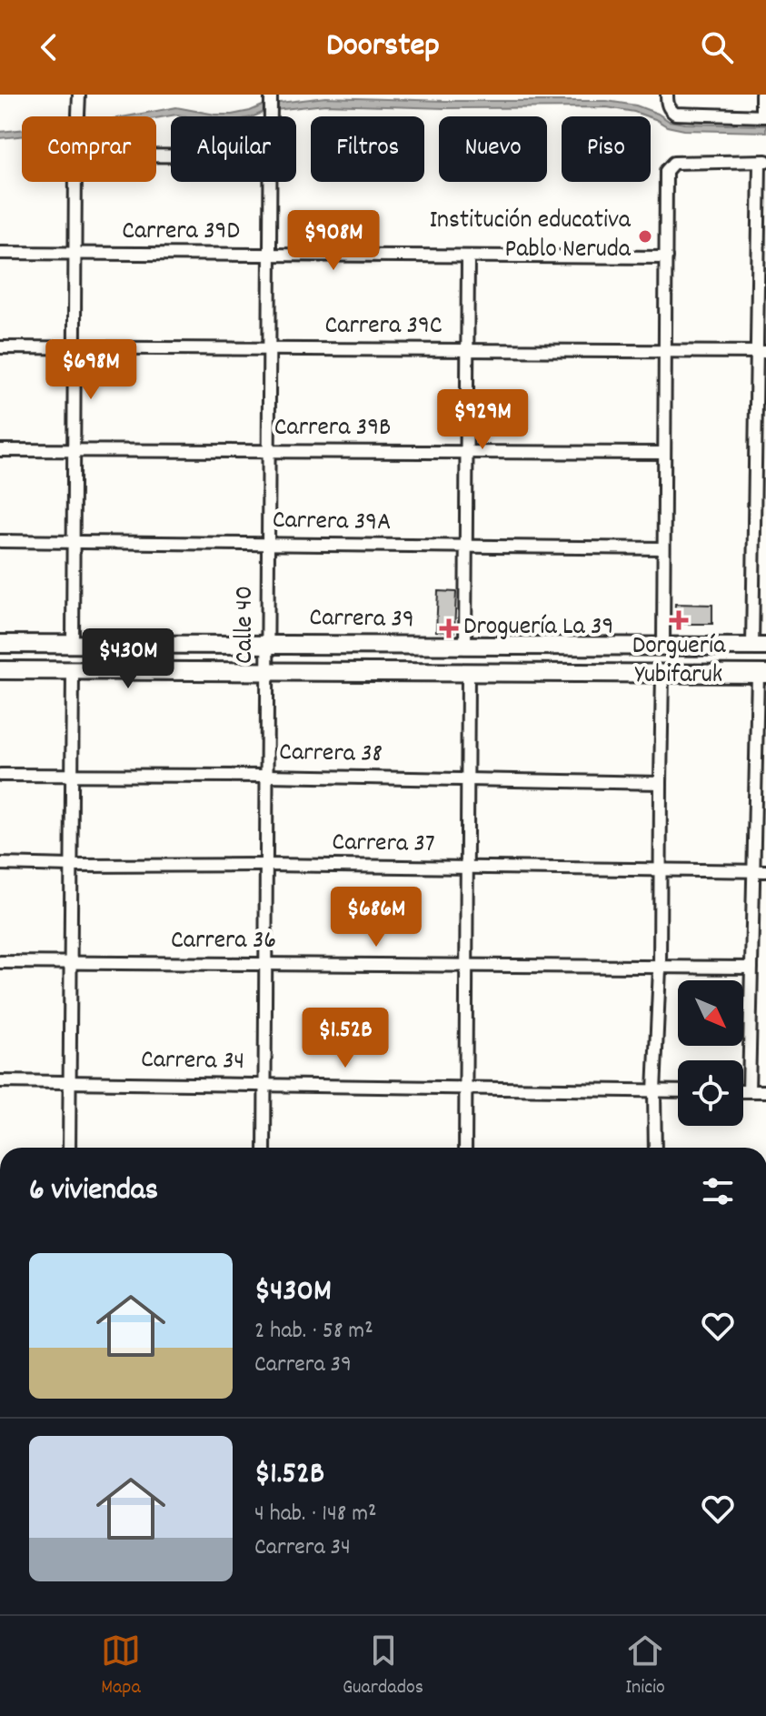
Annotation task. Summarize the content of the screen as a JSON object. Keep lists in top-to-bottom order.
{
  "streets": {
    "main road": ["Carrera 39"],
    "street": [
      "Carrera 39D",
      "Carrera 39C",
      "Carrera 39B",
      "Carrera 39A",
      "Calle 40",
      "Carrera 38",
      "Carrera 37",
      "Carrera 36",
      "Carrera 34"
    ]
  },
  "crossings": [
    ["Carrera 39D", "Calle 40"],
    ["Carrera 39C", "Calle 40"],
    ["Carrera 39B", "Calle 40"],
    ["Carrera 39A", "Calle 40"],
    ["Carrera 39", "Calle 40"],
    ["Calle 40", "Carrera 38"],
    ["Calle 40", "Carrera 37"],
    ["Calle 40", "Carrera 36"],
    ["Calle 40", "Carrera 34"]
  ],
  "places": {
    "other": ["Institución educativa Pablo Neruda"],
    "health": ["Dorguería Yubifaruk", "Droguería La 39"]
  },
  "north": "bottom right",
  "page": {
    "header": "Doorstep",
    "chip": [
      "Comprar",
      "Alquilar",
      "Filtros",
      "Nuevo",
      "Piso"
    ],
    "price": [
      "$908M",
      "$698M",
      "$929M",
      "$430M",
      "$686M",
      "$1.52B"
    ],
    "heading": "6 viviendas",
    "list": [
      {
        "name": "$430M",
        "note": "2 hab. · 58 m² · Carrera 39"
      },
      {
        "name": "$1.52B",
        "note": "4 hab. · 148 m² · Carrera 34"
      }
    ],
    "tabs": ["Mapa", "Guardados", "Inicio"]
  }
}
